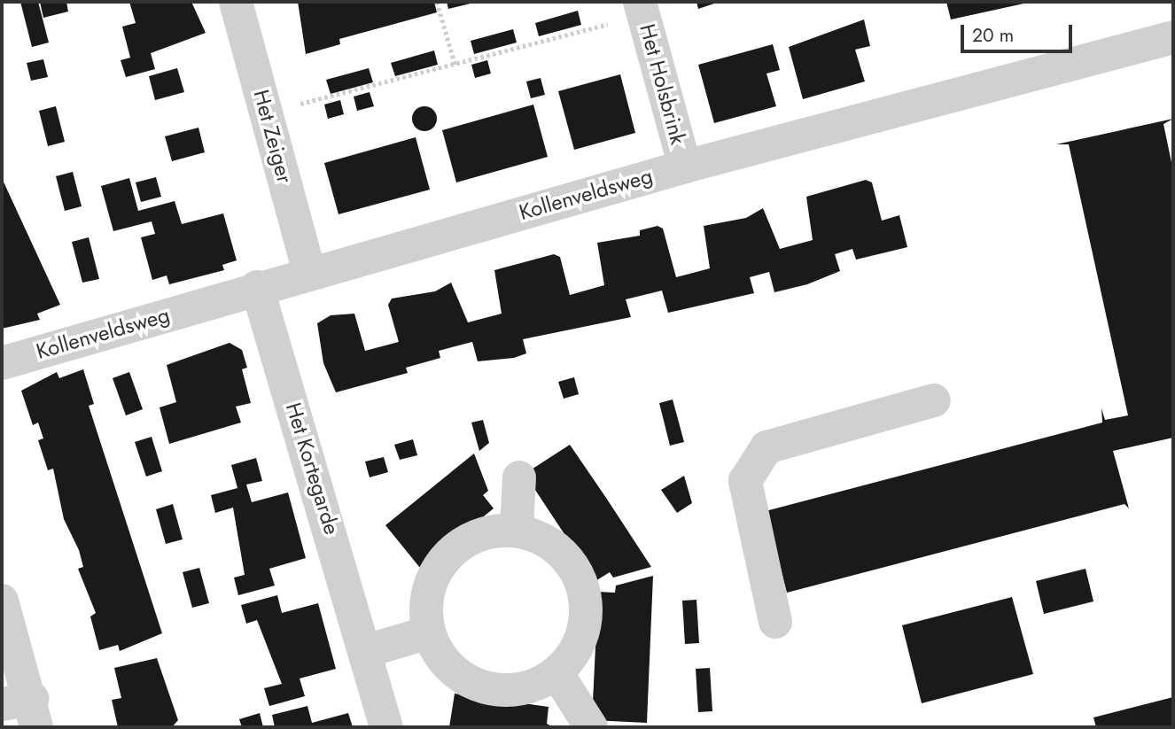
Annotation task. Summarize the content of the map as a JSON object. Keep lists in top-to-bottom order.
{
  "streets": {
    "street": [
      "Het Holsbrink",
      "Het Zeiger",
      "Kollenveldsweg",
      "Het Kortegarde"
    ]
  },
  "crossings": [
    ["Het Holsbrink", "Kollenveldsweg"],
    ["Het Zeiger", "Kollenveldsweg"],
    ["Kollenveldsweg", "Het Kortegarde"]
  ],
  "scale_bar": "20 m"
}
